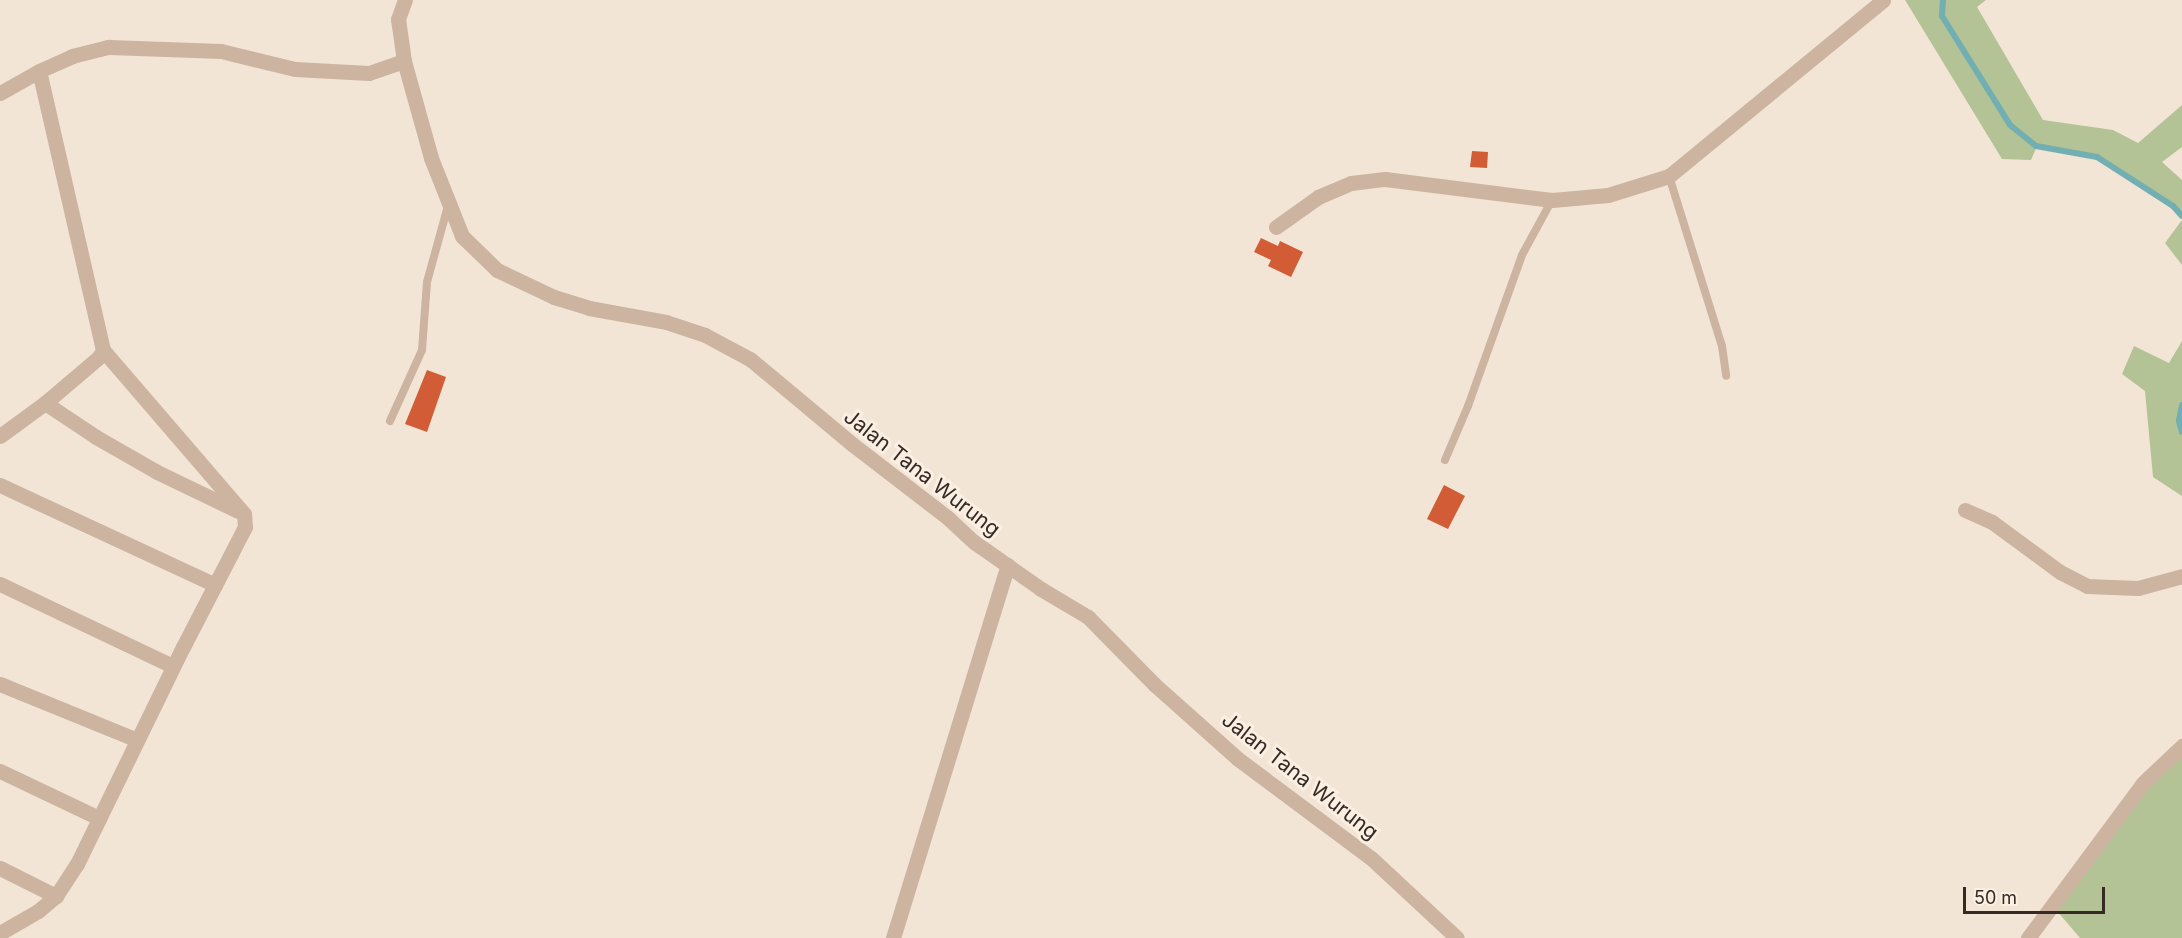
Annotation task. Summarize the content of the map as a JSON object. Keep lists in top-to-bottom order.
{
  "streets": {
    "street": ["Jalan Tana Wurung"]
  },
  "scale_bar": "50 m"
}
